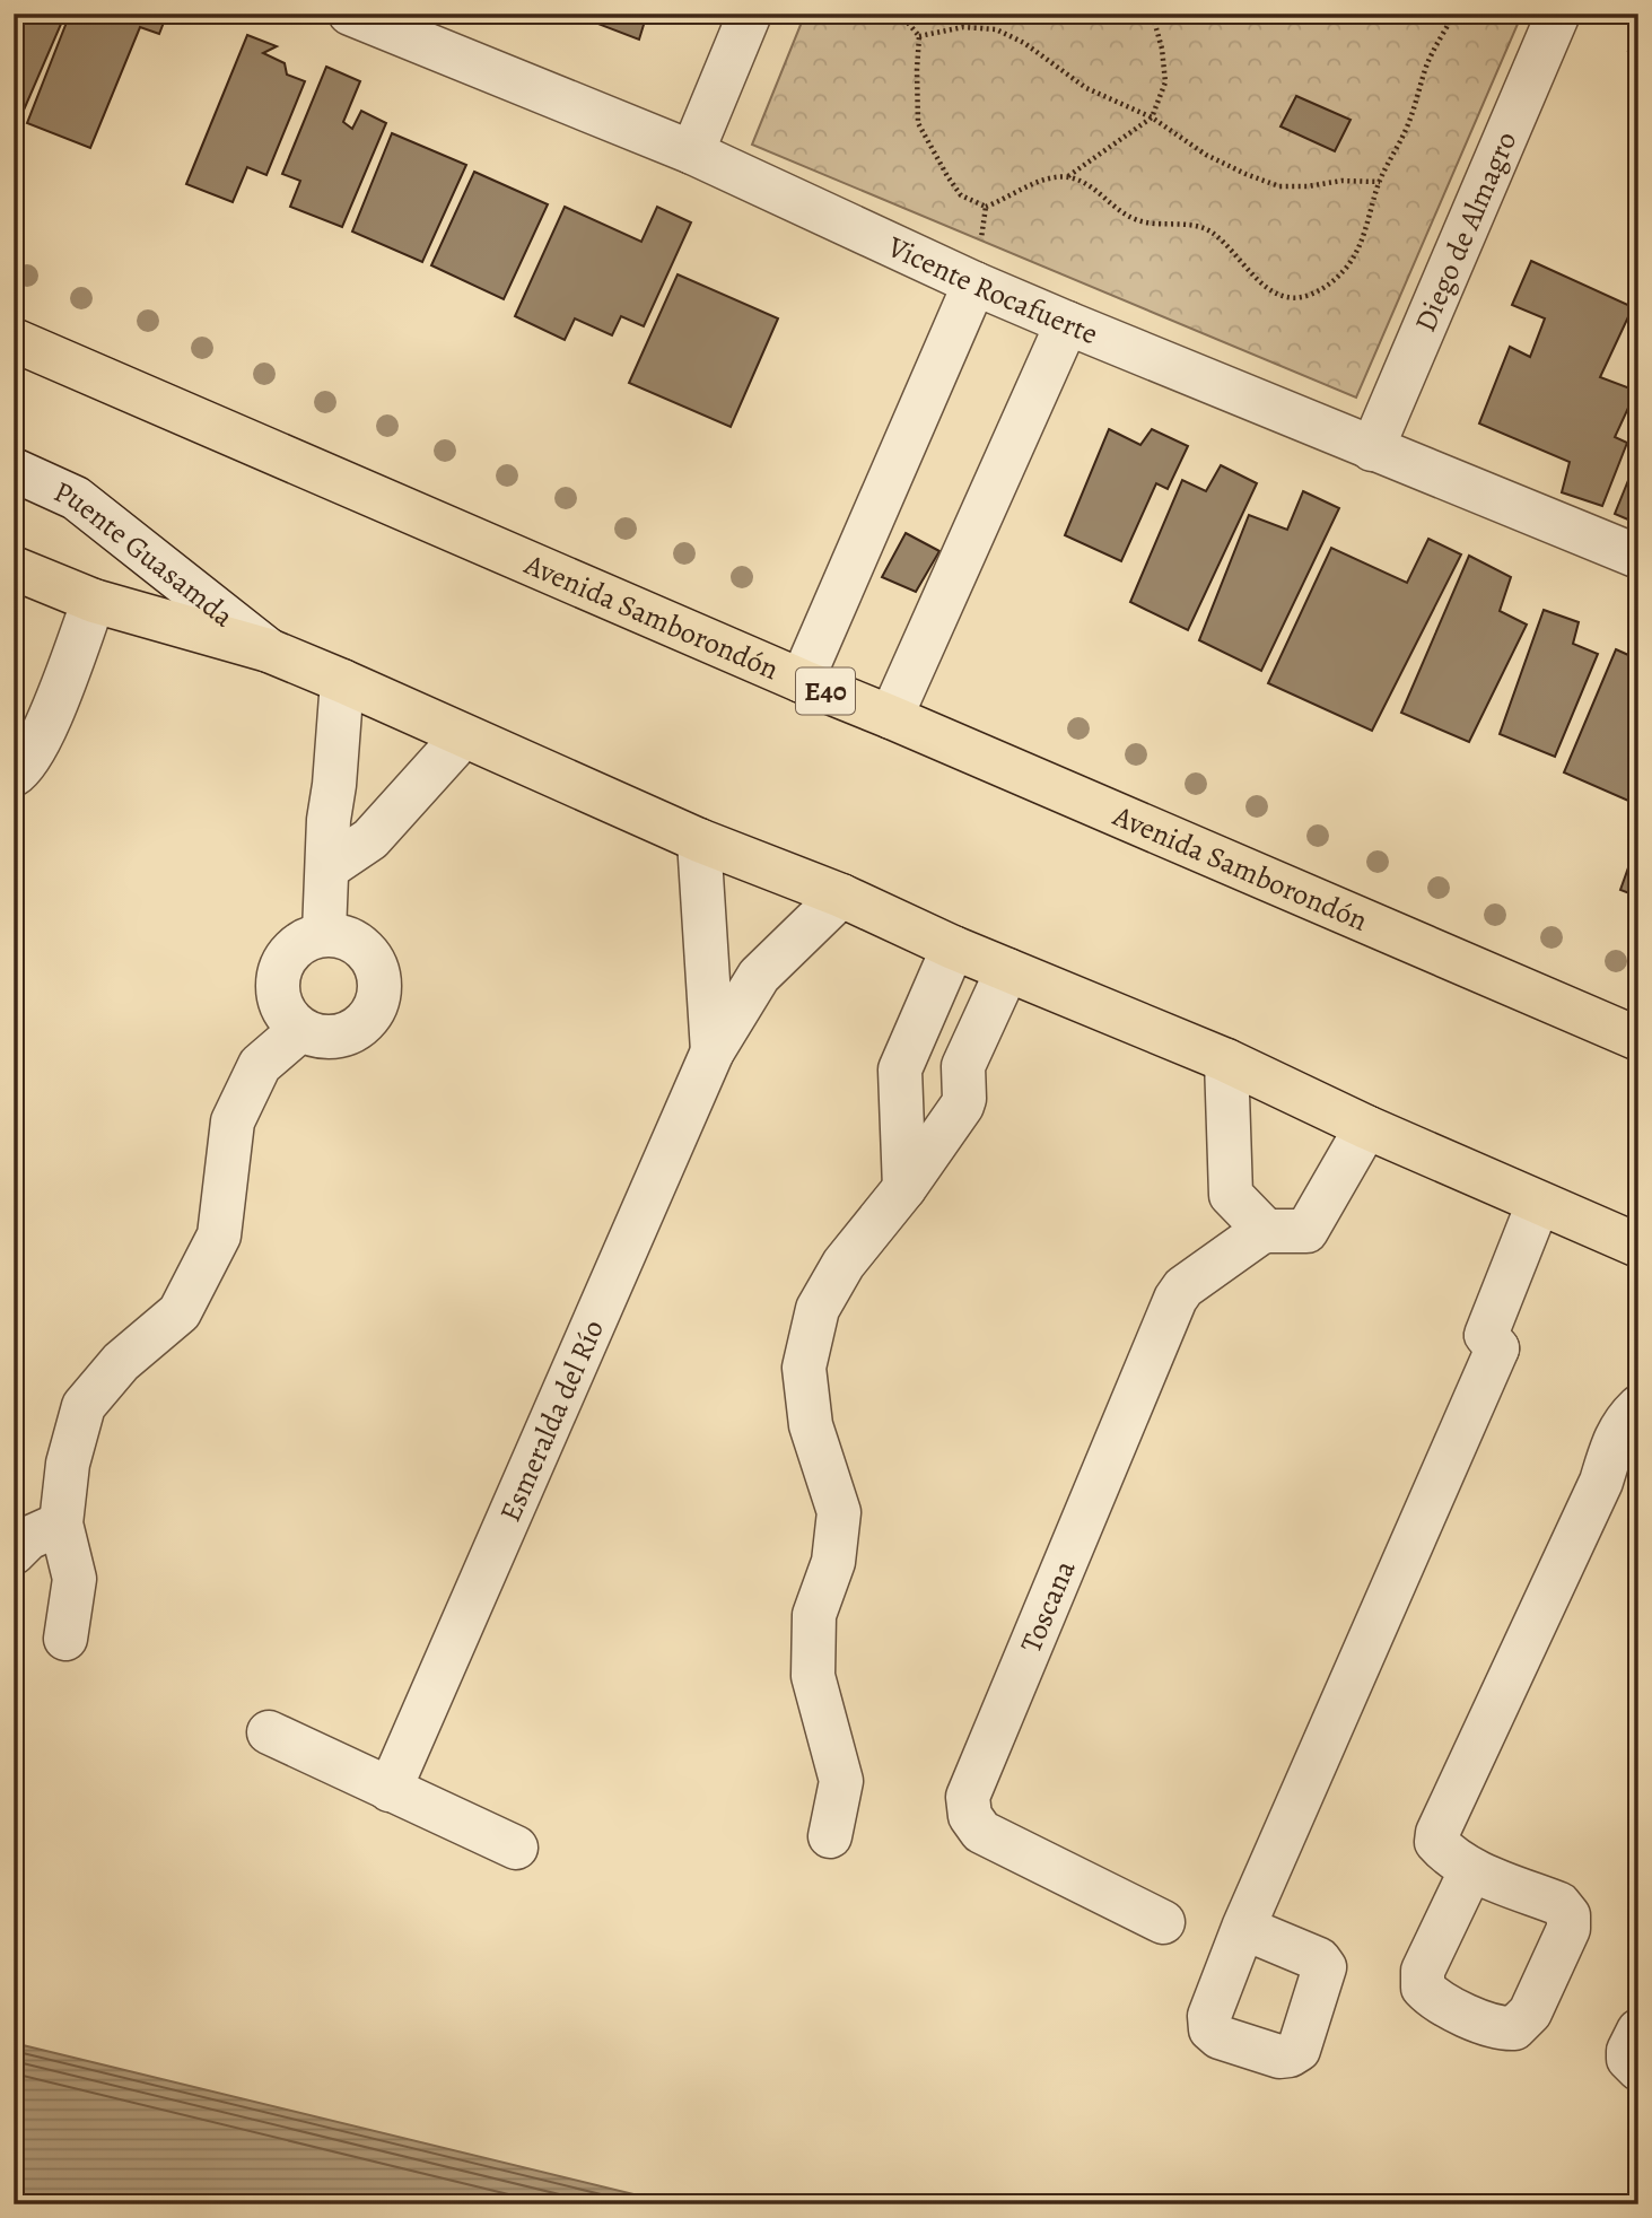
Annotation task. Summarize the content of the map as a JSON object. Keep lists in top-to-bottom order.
{
  "streets": {
    "highway": ["Avenida Samborondón", "E40"],
    "street": [
      "Diego de Almagro",
      "Vicente Rocafuerte",
      "Puente Guasamda",
      "Esmeralda del Río",
      "Toscana"
    ]
  },
  "crossings": [
    ["Diego de Almagro", "Vicente Rocafuerte"]
  ]
}
